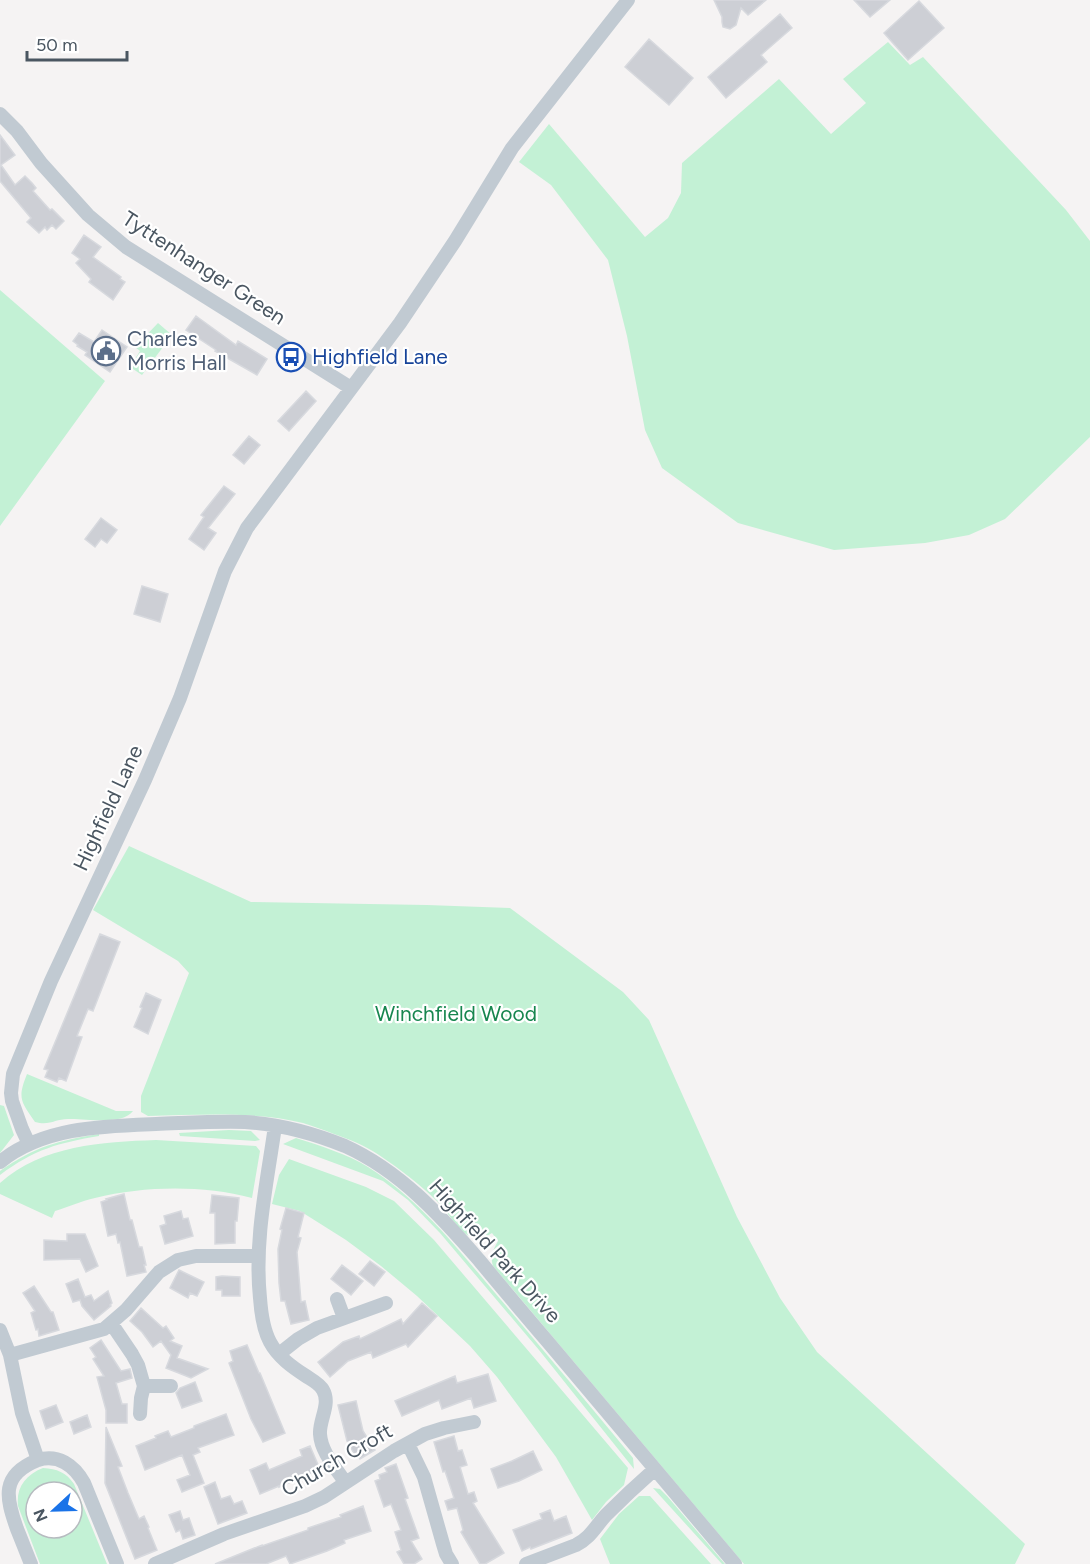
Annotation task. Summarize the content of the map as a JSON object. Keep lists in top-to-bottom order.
{
  "streets": {
    "street": [
      "Tyttenhanger Green",
      "Highfield Lane",
      "Highfield Park Drive",
      "Church Croft"
    ]
  },
  "crossings": [
    ["Tyttenhanger Green", "Highfield Lane"],
    ["Highfield Lane", "Highfield Park Drive"]
  ],
  "parks": ["Winchfield Wood"],
  "places": {
    "public building": ["Charles Morris Hall"],
    "bus stop": ["Highfield Lane"]
  },
  "scale_bar": "50 m",
  "north": "left"
}
